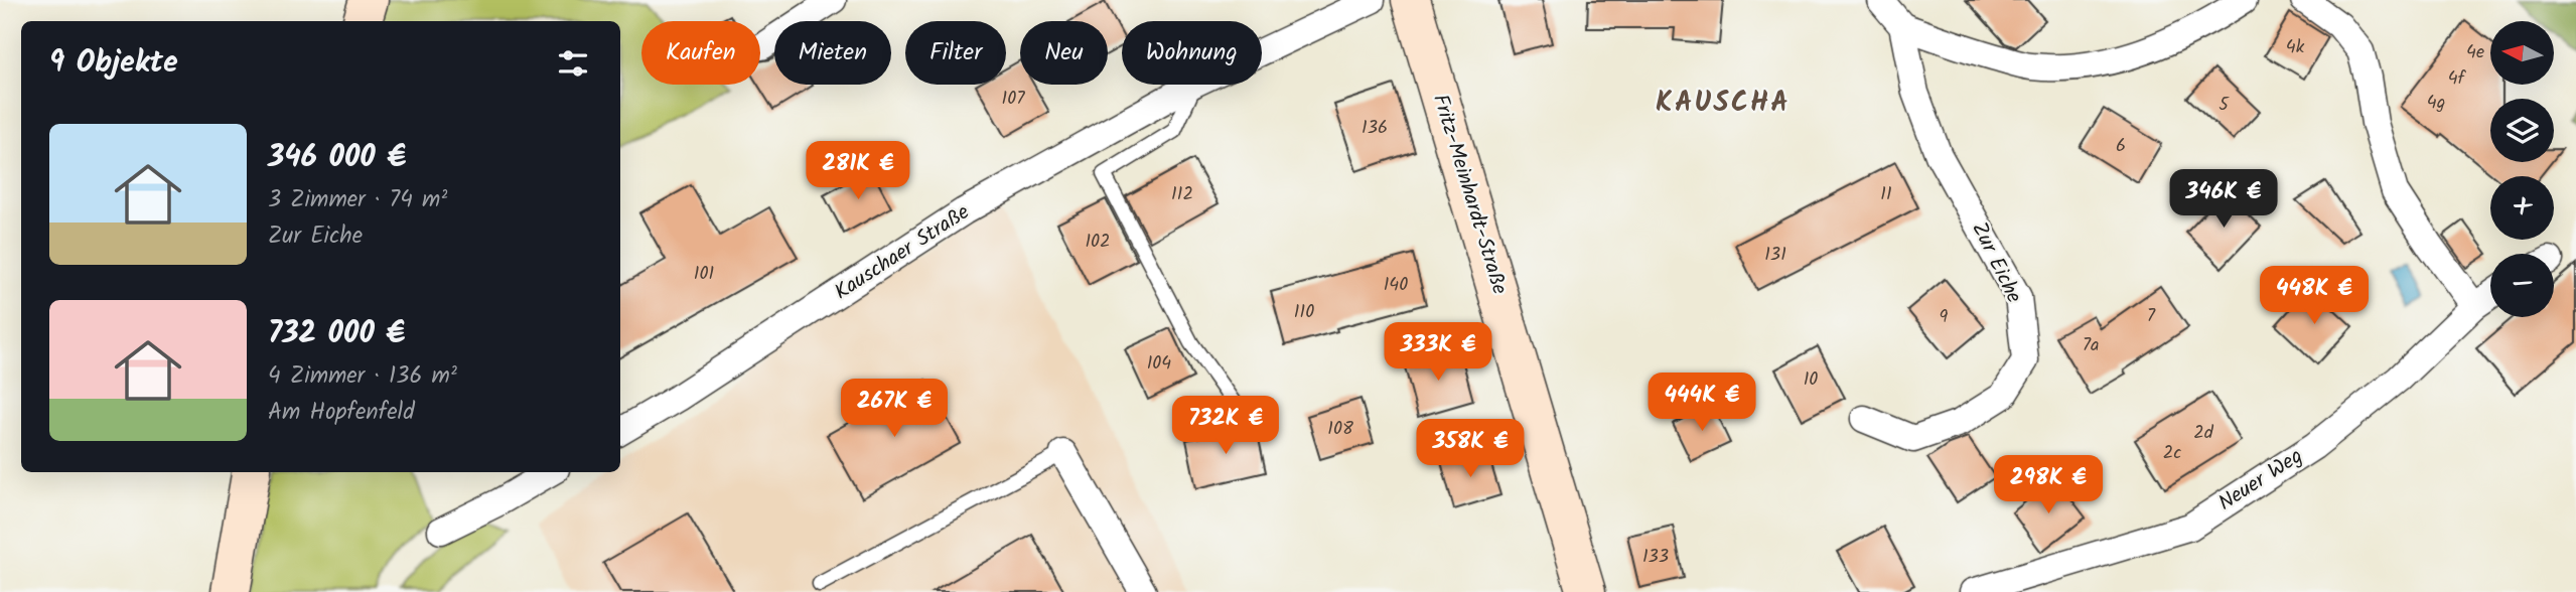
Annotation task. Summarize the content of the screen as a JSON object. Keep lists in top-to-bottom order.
{
  "streets": {
    "street": [
      "Fritz-Meinhardt-Straße",
      "Kauschaer Straße",
      "Zur Eiche",
      "Neuer Weg"
    ]
  },
  "districts": ["KAUSCHA"],
  "house_numbers": [
    "4k",
    "4e",
    "4f",
    "107",
    "4g",
    "5",
    "136",
    "6",
    "112",
    "11",
    "102",
    "131",
    "101",
    "140",
    "110",
    "7",
    "9",
    "7a",
    "104",
    "10",
    "108",
    "2d",
    "2c",
    "133"
  ],
  "north": "left",
  "page": {
    "map_buttons": ["+", "−"],
    "chip": [
      "Kaufen",
      "Mieten",
      "Filter",
      "Neu",
      "Wohnung"
    ],
    "heading": "9 Objekte",
    "list": [
      {
        "name": "346 000 €",
        "note": "3 Zimmer · 74 m² · Zur Eiche"
      },
      {
        "name": "732 000 €",
        "note": "4 Zimmer · 136 m² · Am Hopfenfeld"
      }
    ],
    "price": [
      "281K €",
      "346K €",
      "448K €",
      "333K €",
      "444K €",
      "267K €",
      "732K €",
      "358K €",
      "298K €"
    ]
  }
}
